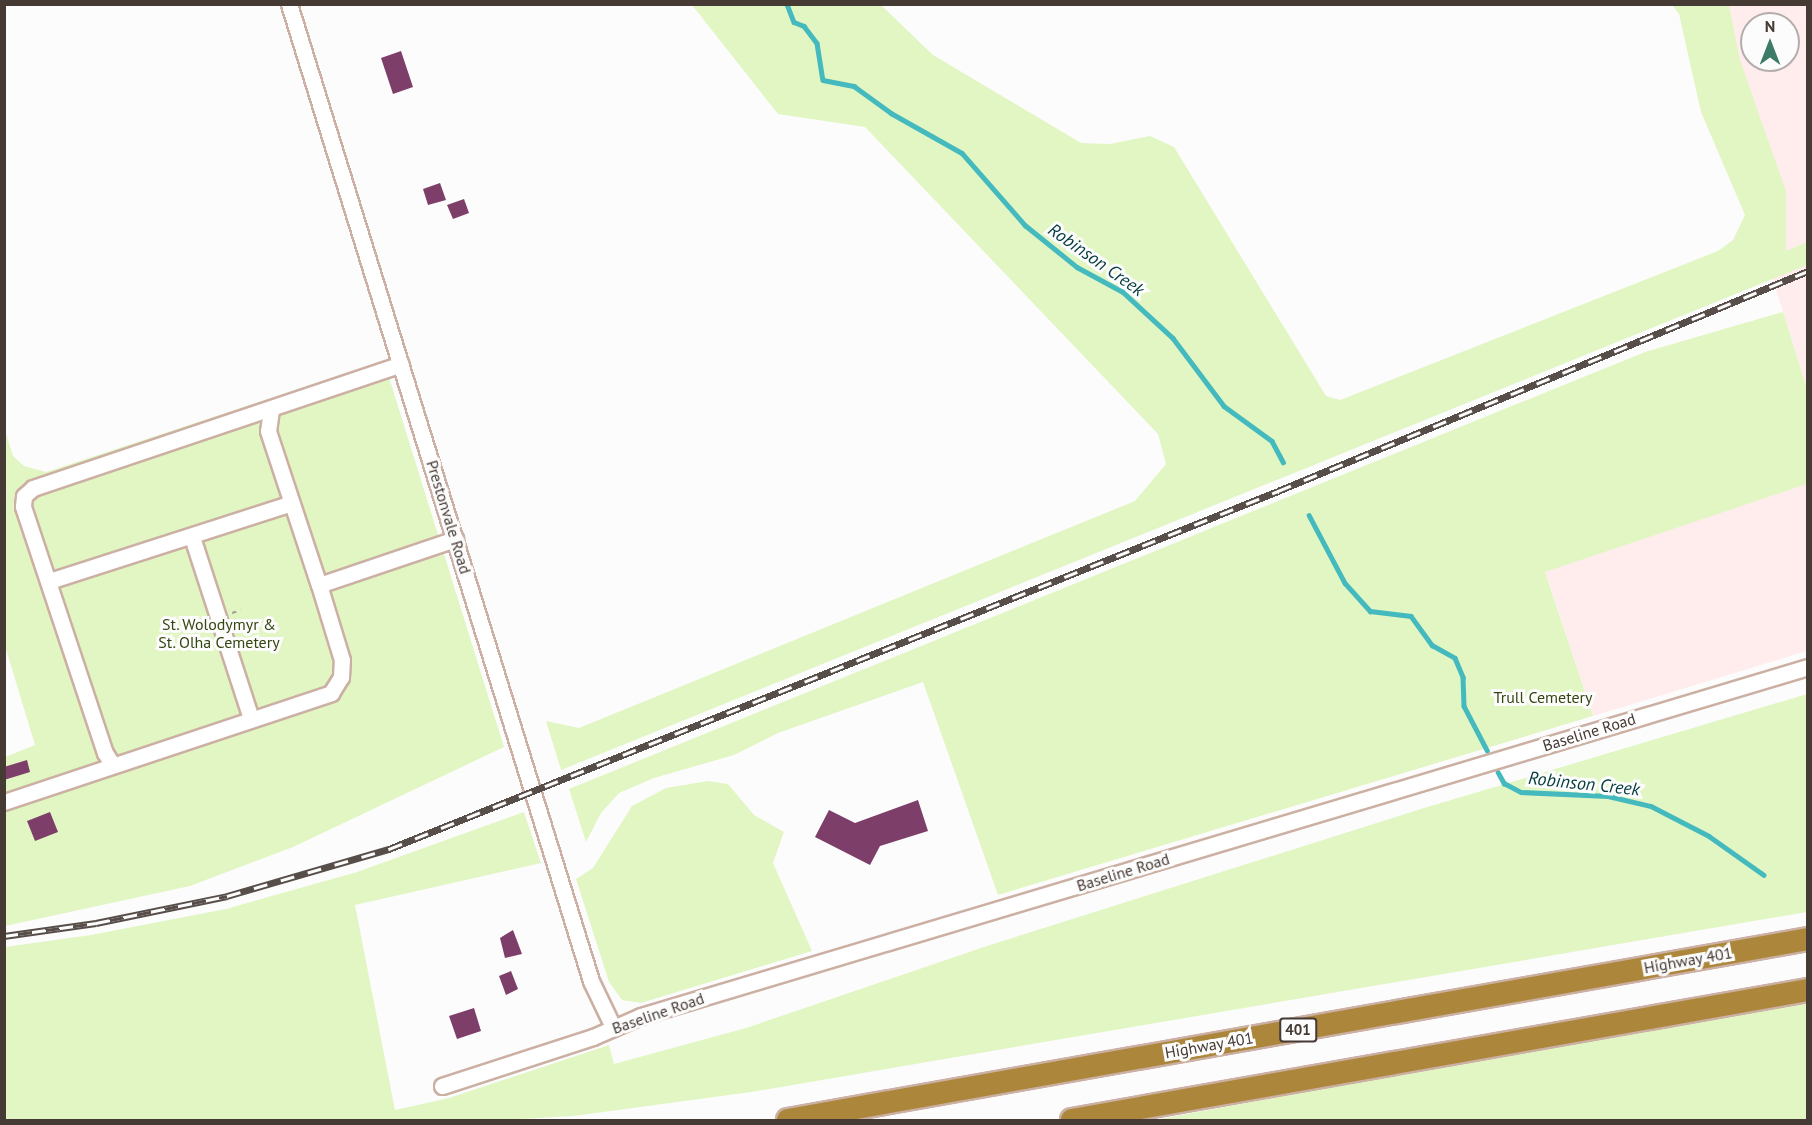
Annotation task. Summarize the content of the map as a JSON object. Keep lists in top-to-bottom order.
{
  "streets": {
    "highway": ["Highway 401", "401"],
    "street": ["Prestonvale Road", "Baseline Road"]
  },
  "crossings": [
    ["Prestonvale Road", "Baseline Road"]
  ],
  "water": ["Robinson Creek"],
  "parks": ["St. Wolodymyr & St. Olha Cemetery", "Trull Cemetery"],
  "north": "top"
}
